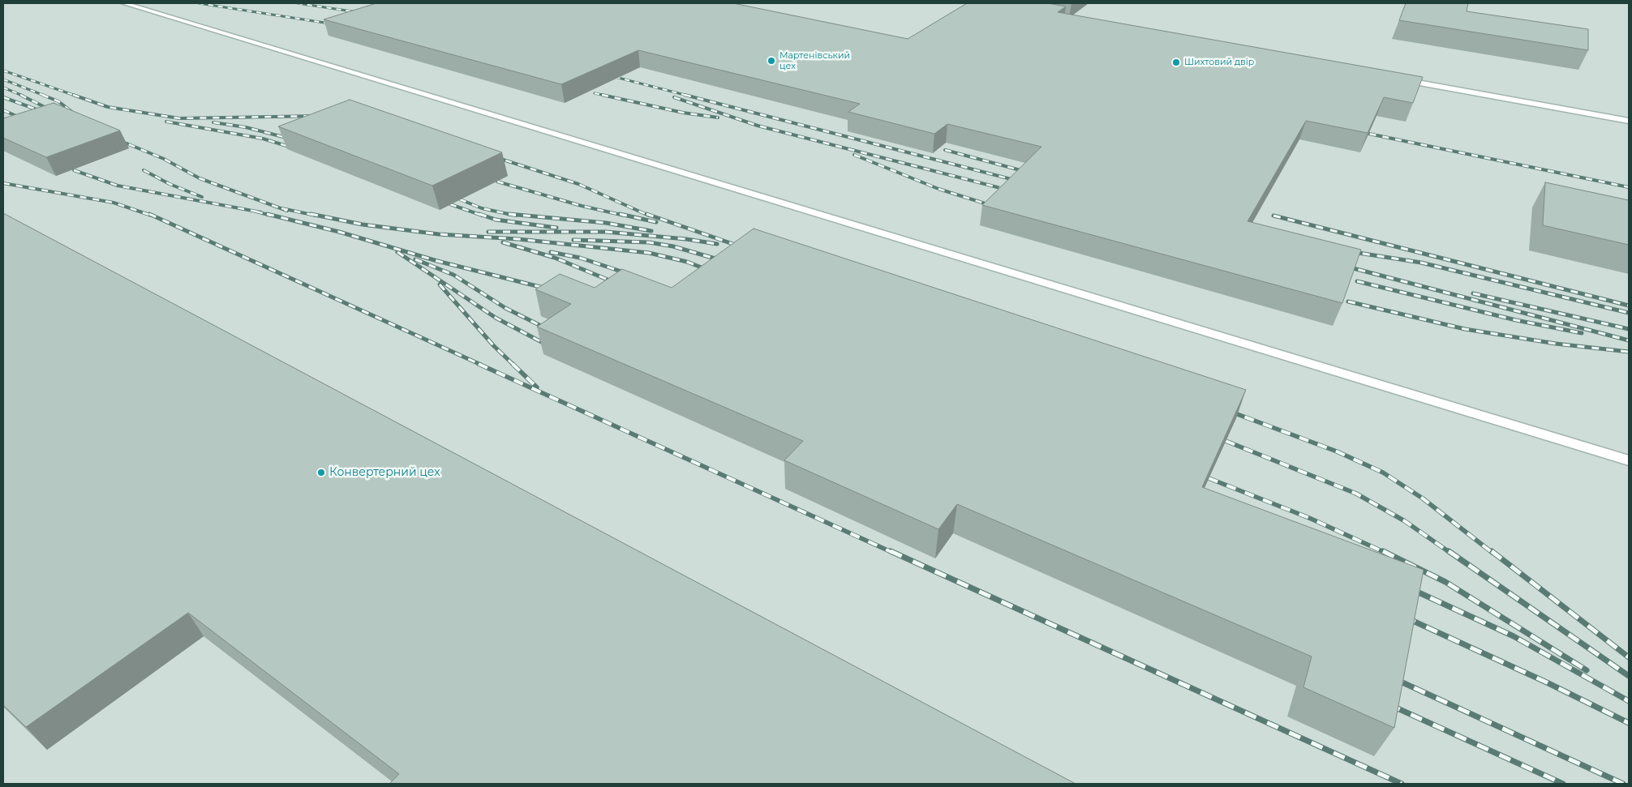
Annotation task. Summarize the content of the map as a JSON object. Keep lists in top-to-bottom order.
{
  "places": ["Мартенівський цех", "Шихтовий двір", "Конвертерний цех"]
}
